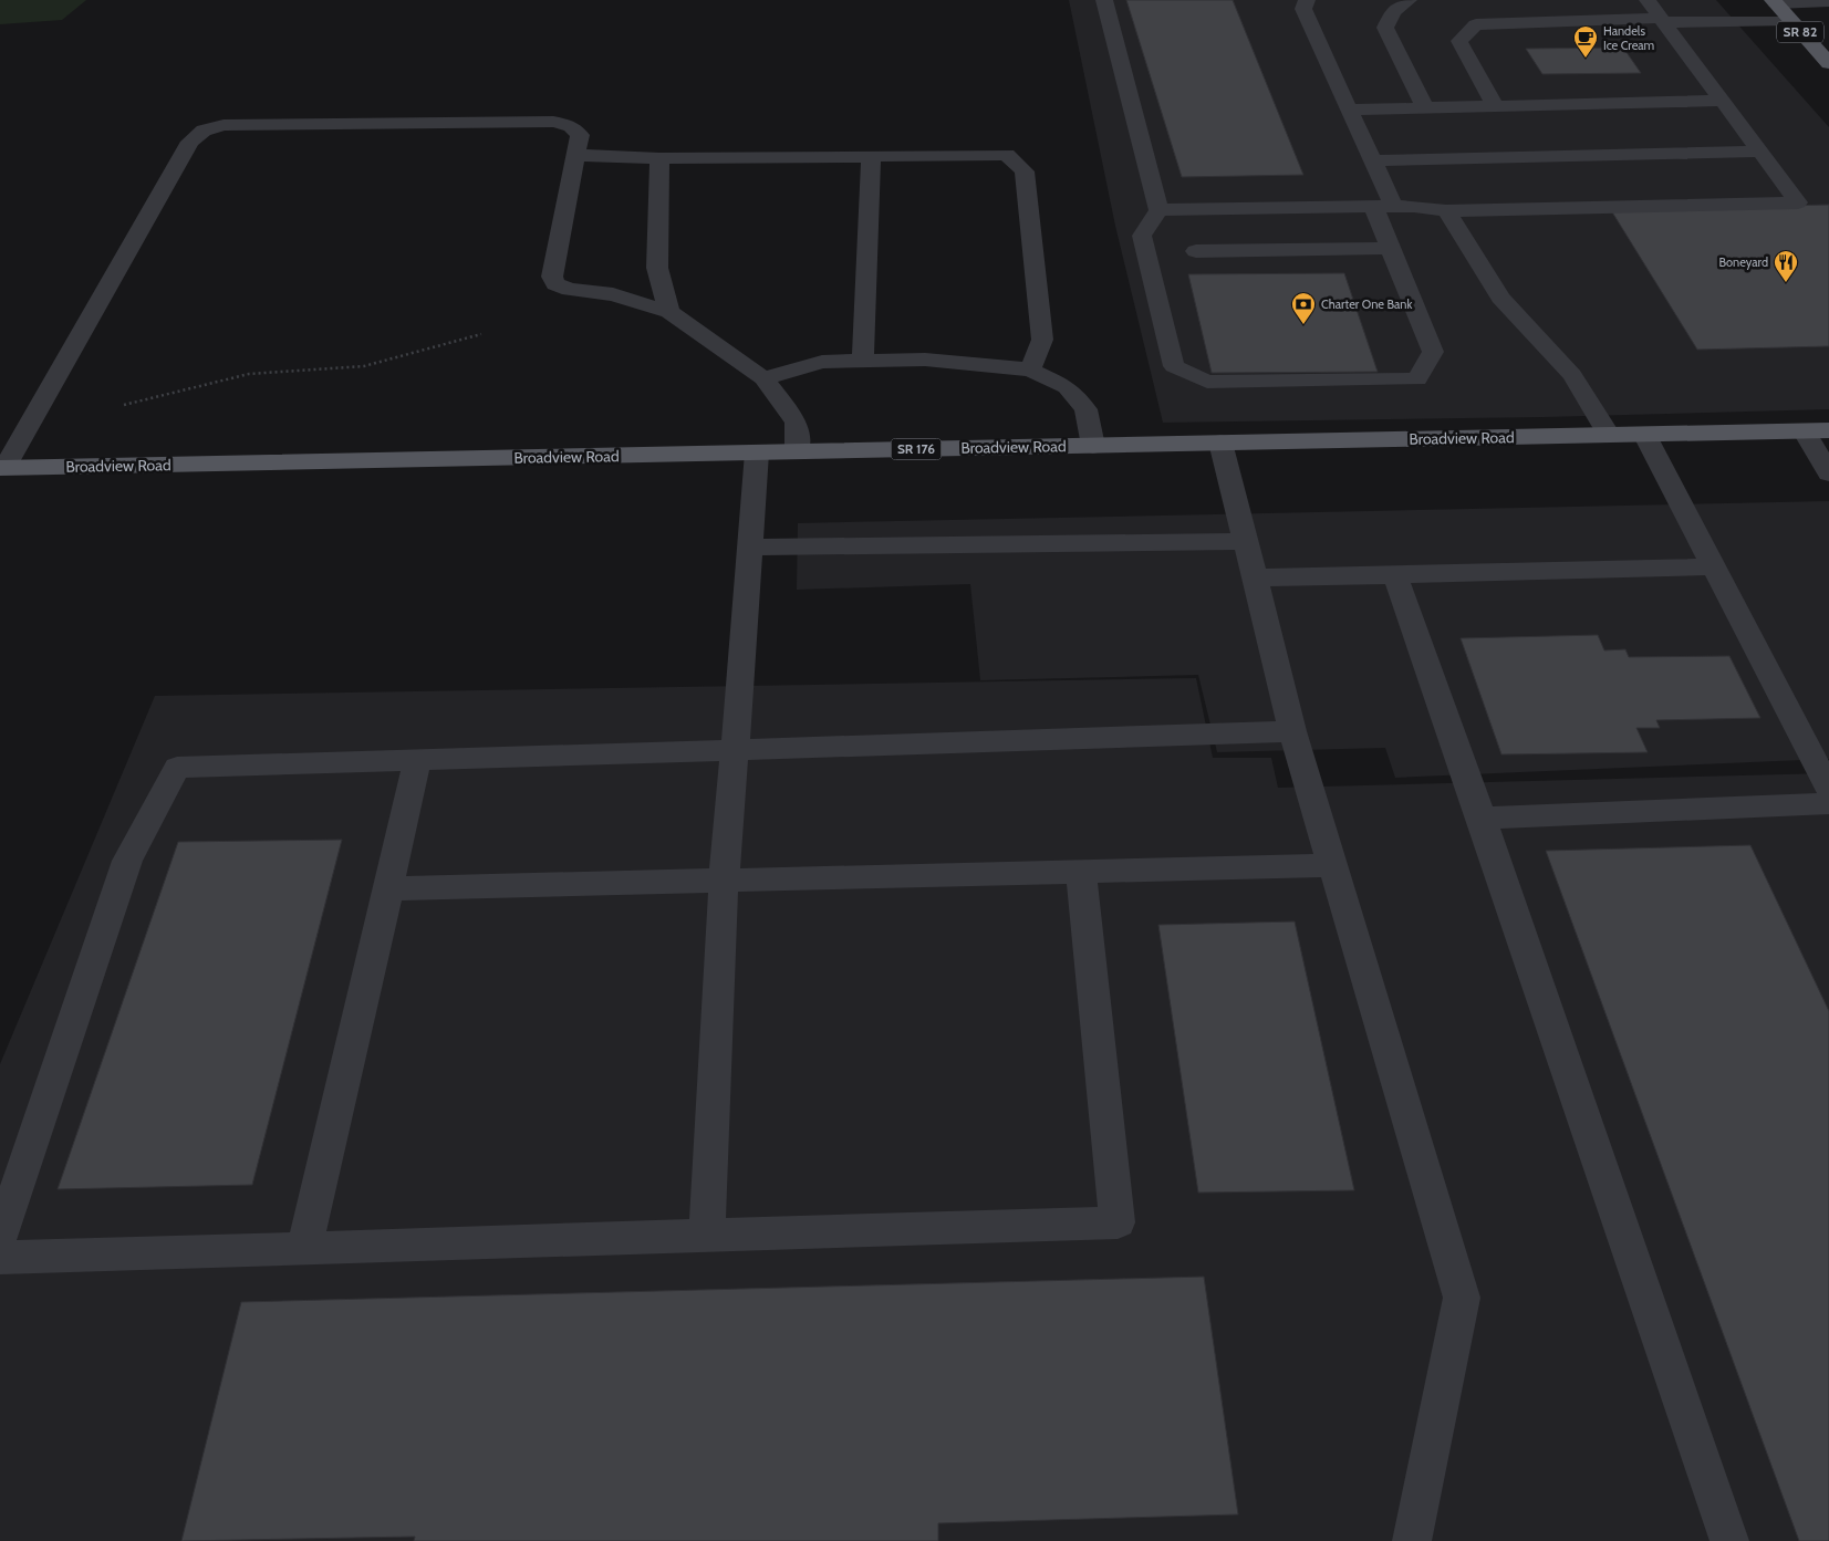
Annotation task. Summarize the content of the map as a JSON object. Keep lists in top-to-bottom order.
{
  "streets": {
    "main road": ["SR 82", "Broadview Road", "SR 176"]
  },
  "places": {
    "cafe": ["Handels Ice Cream"],
    "restaurant": ["Boneyard"],
    "bank": ["Charter One Bank"]
  }
}
